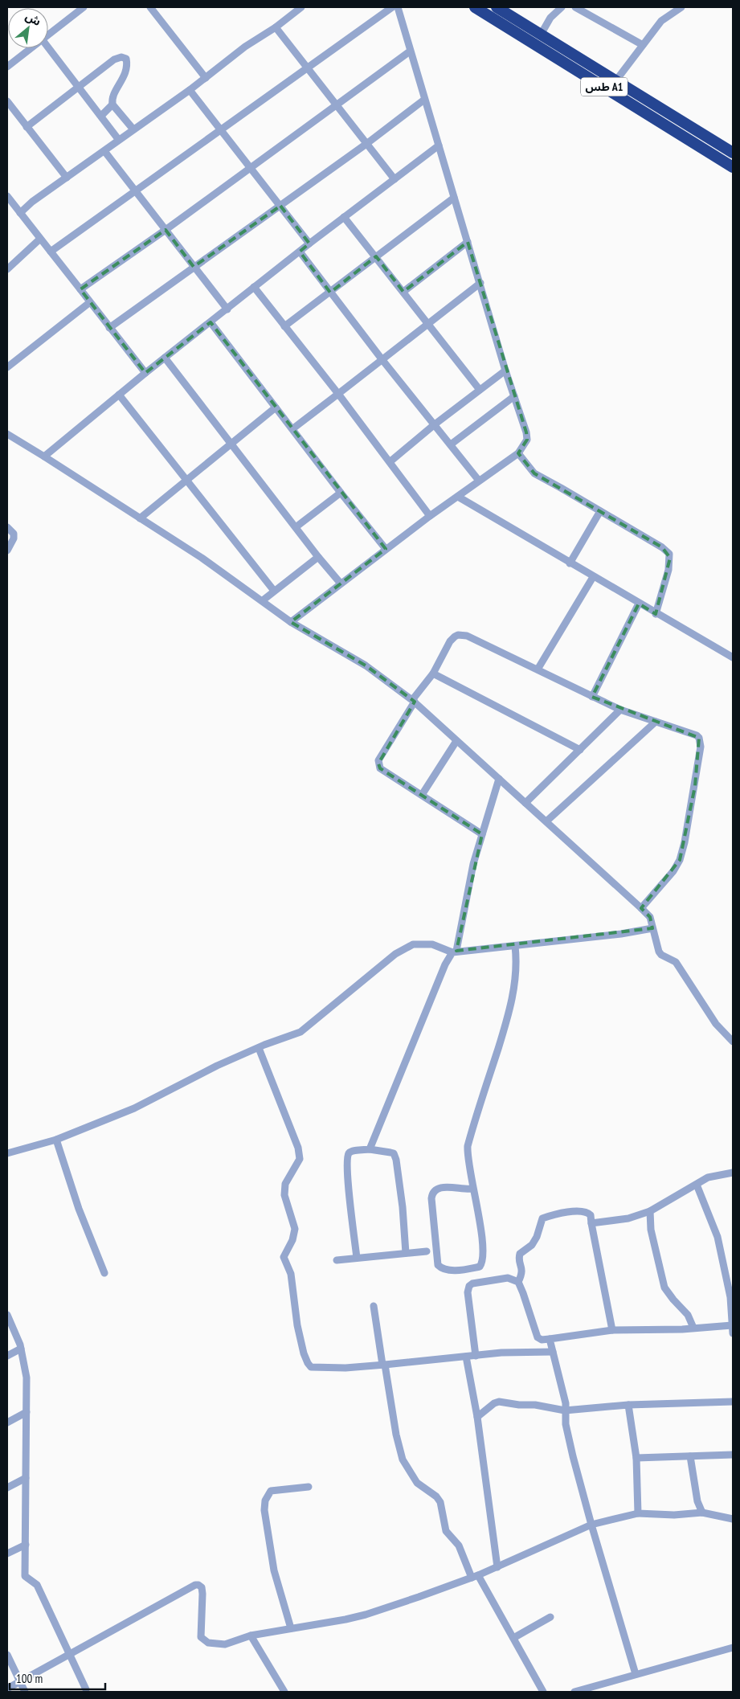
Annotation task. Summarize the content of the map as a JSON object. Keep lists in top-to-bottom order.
{
  "streets": {
    "highway": ["طس A1"]
  },
  "scale_bar": "100 m",
  "north": "top right"
}
